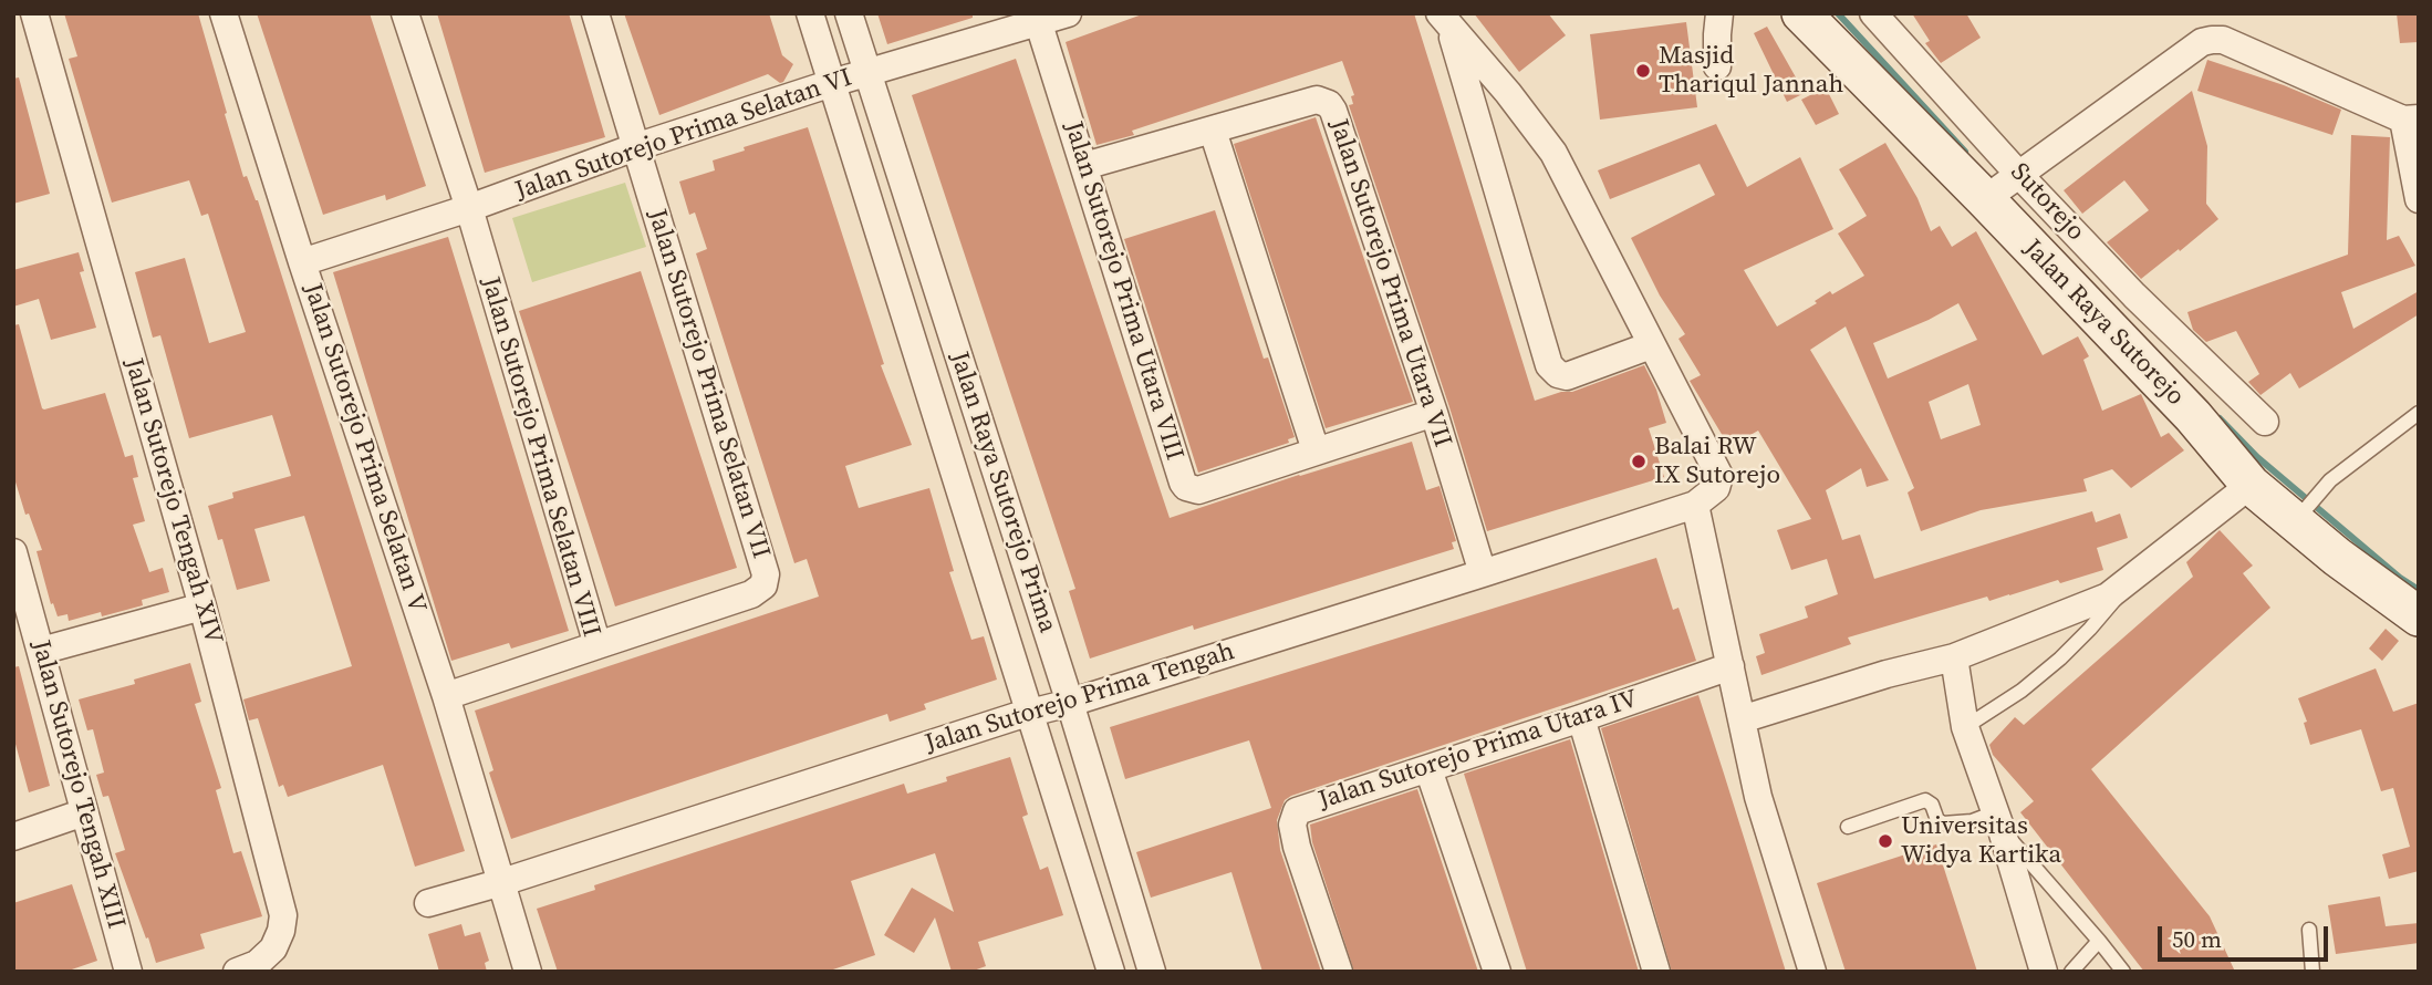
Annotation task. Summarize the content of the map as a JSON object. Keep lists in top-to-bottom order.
{
  "streets": {
    "main road": ["Jalan Raya Sutorejo"],
    "street": [
      "Jalan Sutorejo Prima Selatan VI",
      "Sutorejo",
      "Jalan Sutorejo Prima Utara VII",
      "Jalan Sutorejo Prima Utara VIII",
      "Jalan Sutorejo Prima Selatan VII",
      "Jalan Sutorejo Prima Selatan V",
      "Jalan Sutorejo Prima Selatan VIII",
      "Jalan Raya Sutorejo Prima",
      "Jalan Sutorejo Tengah XIV",
      "Jalan Sutorejo Prima Tengah",
      "Jalan Sutorejo Prima Utara IV",
      "Jalan Sutorejo Tengah XIII"
    ]
  },
  "crossings": [
    ["Jalan Sutorejo Prima Selatan VI", "Jalan Sutorejo Prima Utara VIII"],
    ["Jalan Sutorejo Prima Selatan VI", "Jalan Sutorejo Prima Selatan VII"],
    ["Jalan Sutorejo Prima Selatan VI", "Jalan Sutorejo Prima Selatan V"],
    ["Jalan Sutorejo Prima Selatan VI", "Jalan Sutorejo Prima Selatan VIII"],
    ["Jalan Sutorejo Prima Selatan VI", "Jalan Raya Sutorejo Prima"],
    ["Sutorejo", "Jalan Raya Sutorejo"],
    ["Jalan Sutorejo Prima Utara VII", "Jalan Sutorejo Prima Utara VIII"],
    ["Jalan Sutorejo Prima Utara VII", "Jalan Sutorejo Prima Tengah"],
    ["Jalan Sutorejo Prima Selatan VII", "Jalan Sutorejo Prima Selatan VIII"],
    ["Jalan Sutorejo Prima Selatan V", "Jalan Sutorejo Prima Selatan VIII"],
    ["Jalan Sutorejo Prima Selatan V", "Jalan Sutorejo Prima Tengah"],
    ["Jalan Raya Sutorejo Prima", "Jalan Sutorejo Prima Tengah"]
  ],
  "places": ["Masjid Thariqul Jannah", "Balai RW IX Sutorejo", "Universitas Widya Kartika"],
  "scale_bar": "50 m"
}
